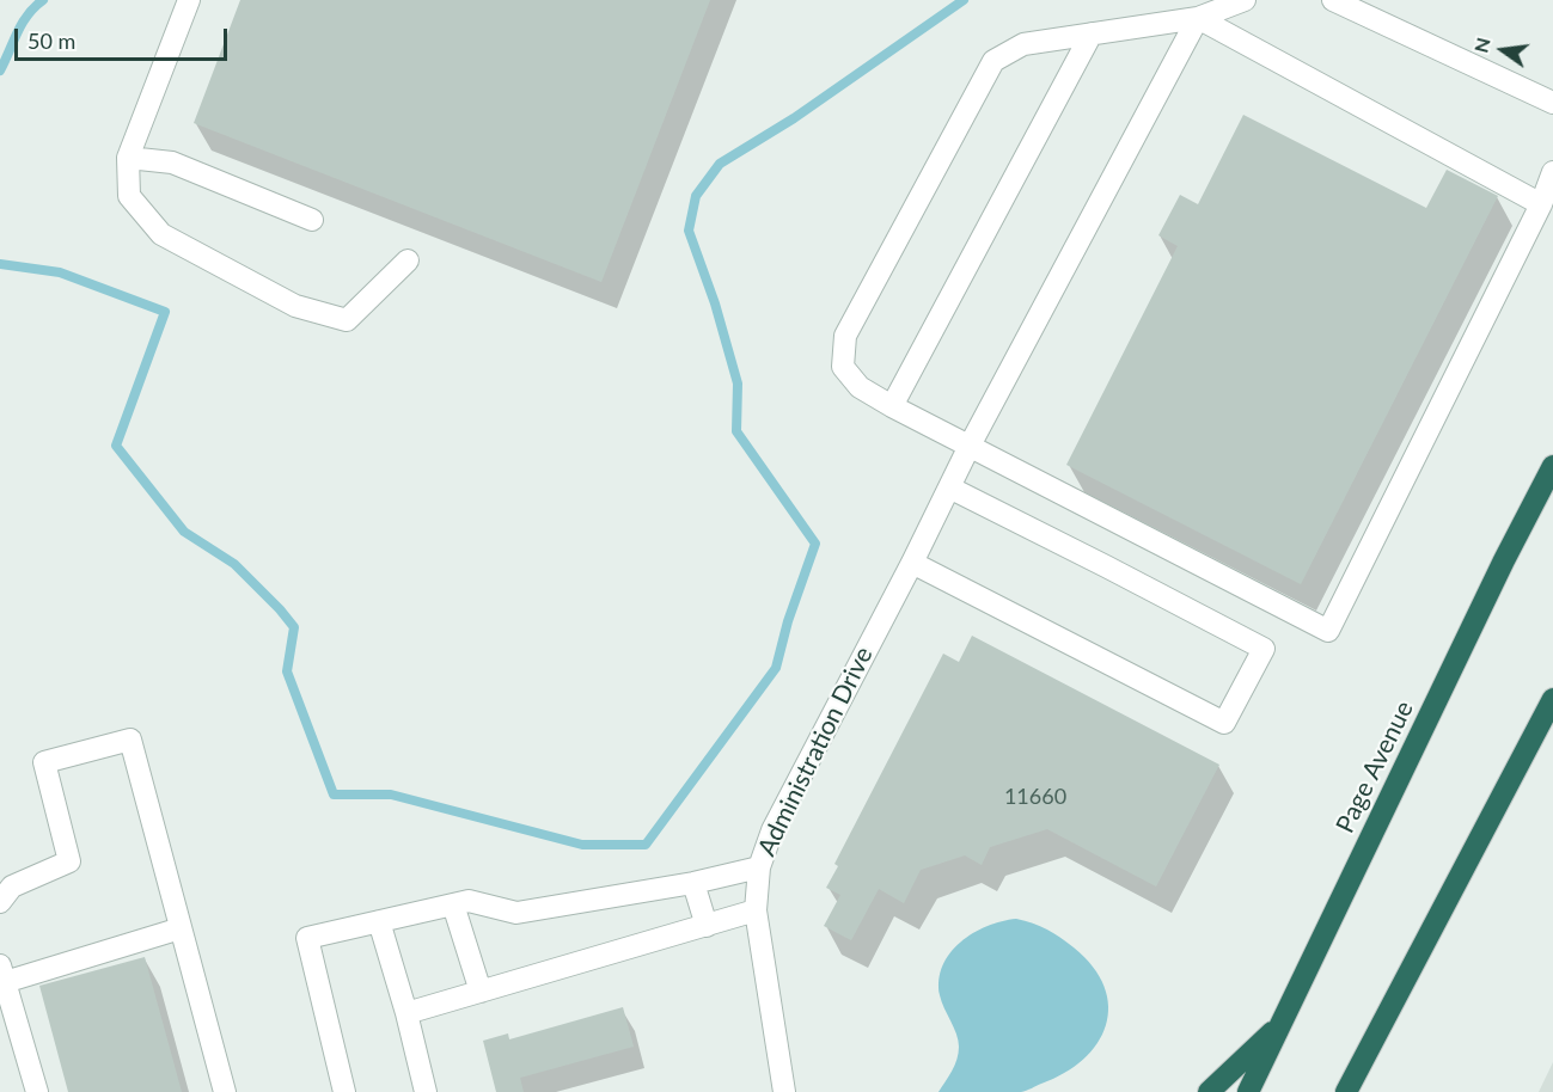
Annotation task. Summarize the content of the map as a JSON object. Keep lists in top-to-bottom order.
{
  "streets": {
    "highway": ["Page Avenue"],
    "street": ["Administration Drive"]
  },
  "house_numbers": ["11660"],
  "scale_bar": "50 m",
  "north": "left"
}
